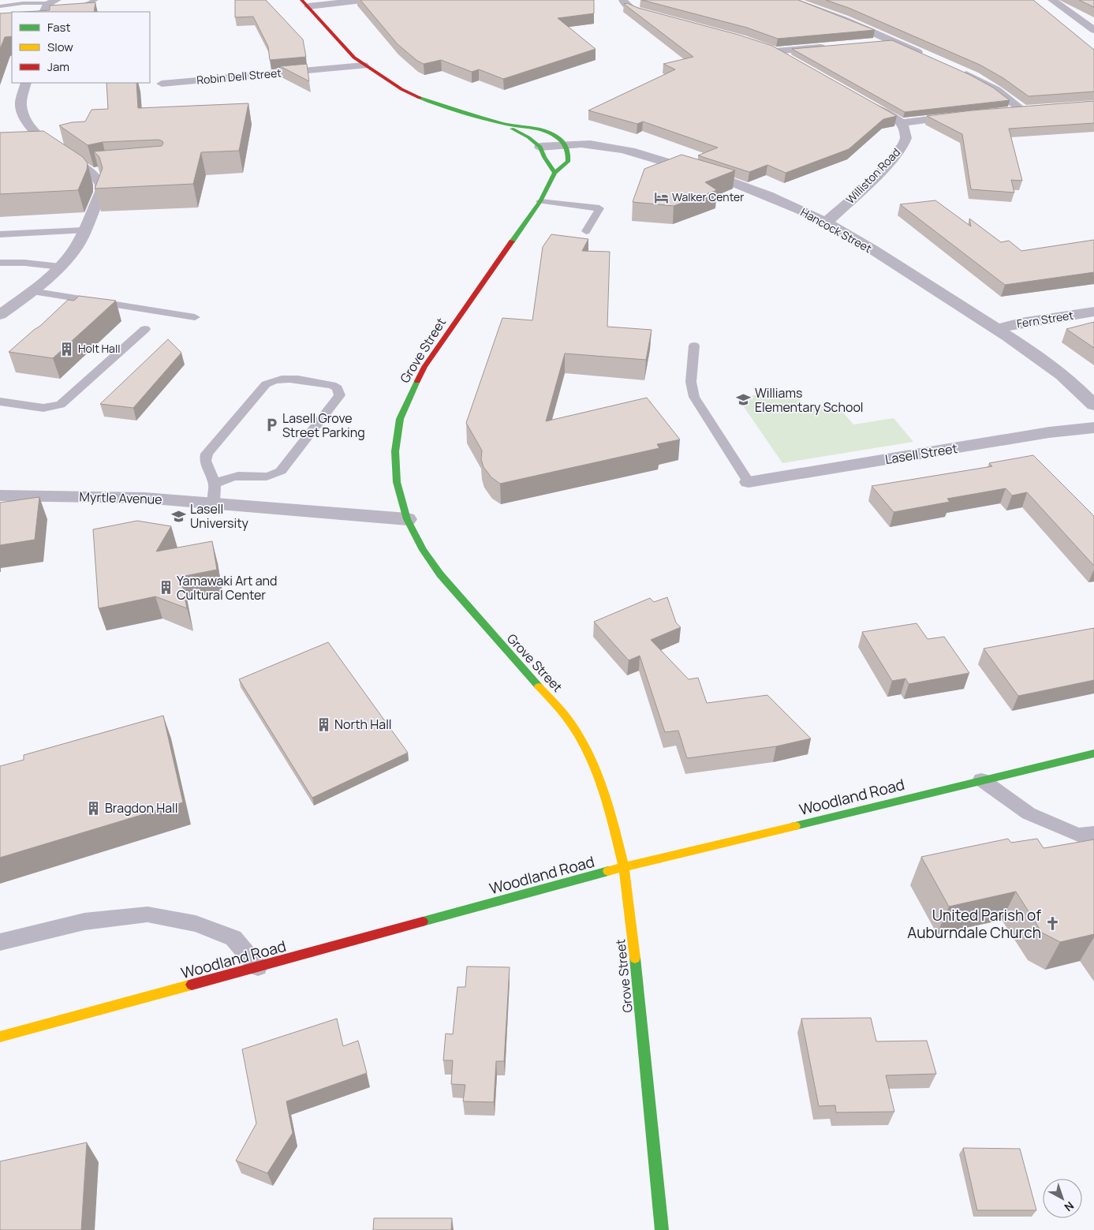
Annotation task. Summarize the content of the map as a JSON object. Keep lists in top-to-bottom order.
{
  "streets": {
    "main road": ["Grove Street", "Woodland Road"],
    "street": [
      "Robin Dell Street",
      "Williston Road",
      "Hancock Street",
      "Fern Street",
      "Lasell Street",
      "Myrtle Avenue"
    ]
  },
  "crossings": [
    ["Williston Road", "Hancock Street"],
    ["Hancock Street", "Fern Street"],
    ["Hancock Street", "Grove Street"],
    ["Grove Street", "Myrtle Avenue"],
    ["Grove Street", "Woodland Road"]
  ],
  "places": {
    "hotel": ["Walker Center"],
    "building": [
      "Holt Hall",
      "Yamawaki Art and Cultural Center",
      "North Hall",
      "Bragdon Hall"
    ],
    "school or university": ["Williams Elementary School", "Lasell University"],
    "parking": ["Lasell Grove Street Parking"],
    "church": ["United Parish of Auburndale Church"]
  },
  "legend": ["Fast", "Slow", "Jam"],
  "north": "bottom right"
}
